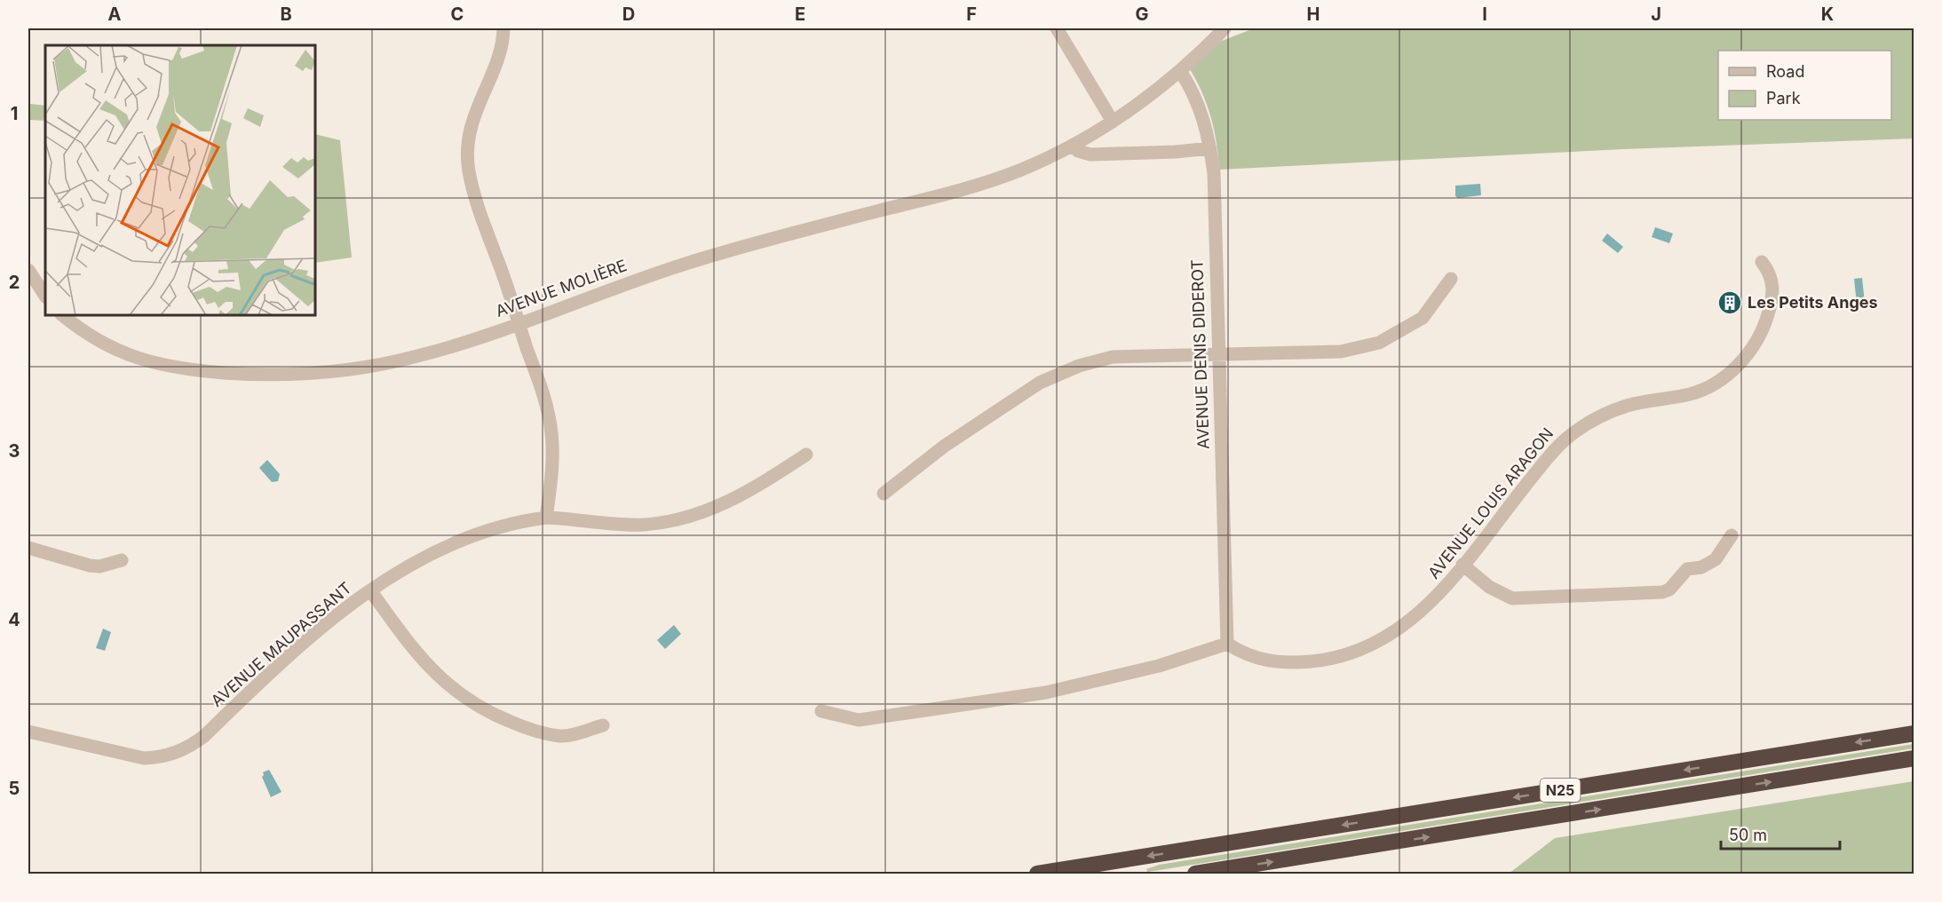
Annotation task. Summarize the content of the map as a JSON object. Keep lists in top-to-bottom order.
{
  "streets": {
    "highway": ["N25"],
    "street": [
      "AVENUE MOLIÈRE",
      "AVENUE DENIS DIDEROT",
      "AVENUE LOUIS ARAGON",
      "AVENUE MAUPASSANT"
    ]
  },
  "crossings": [
    ["AVENUE MOLIÈRE", "AVENUE DENIS DIDEROT"],
    ["AVENUE DENIS DIDEROT", "AVENUE LOUIS ARAGON"]
  ],
  "places": {
    "building": ["Les Petits Anges"]
  },
  "legend": ["Road", "Park"],
  "scale_bar": "50 m",
  "grid": {
    "columns": [
      "A",
      "B",
      "C",
      "D",
      "E",
      "F",
      "G",
      "H",
      "I",
      "J",
      "K"
    ],
    "rows": [
      "1",
      "2",
      "3",
      "4",
      "5"
    ]
  }
}
